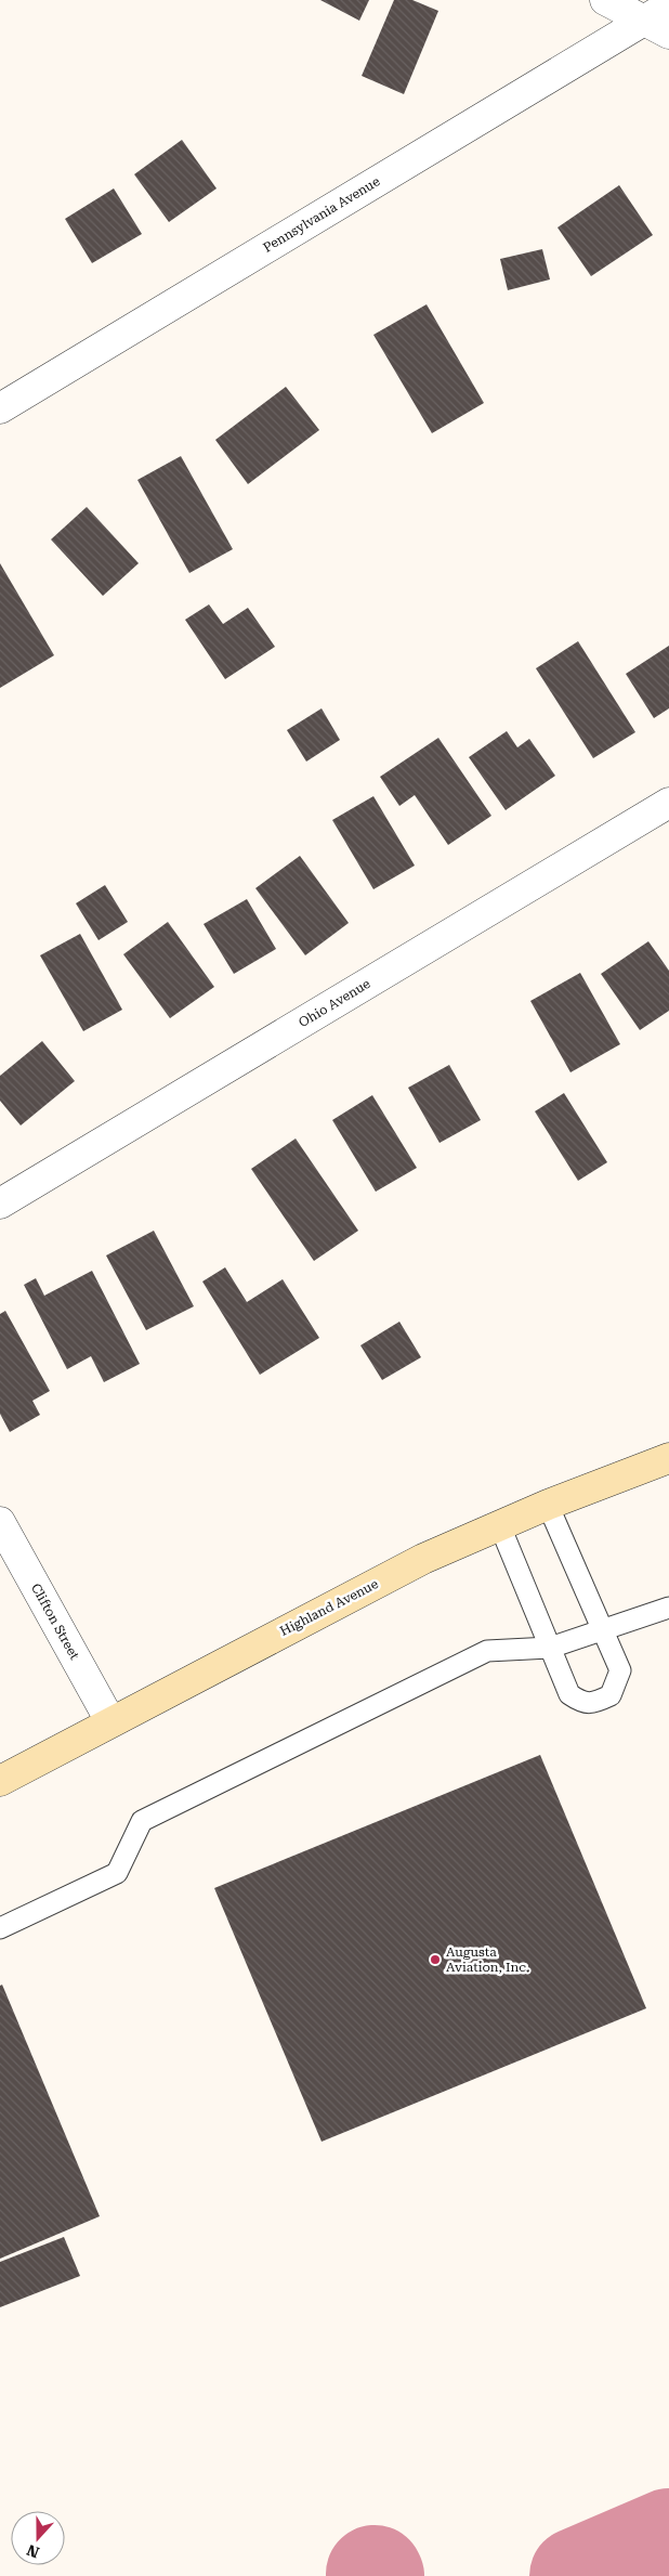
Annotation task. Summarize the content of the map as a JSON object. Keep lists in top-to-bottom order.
{
  "streets": {
    "main road": ["Highland Avenue"],
    "street": ["Pennsylvania Avenue", "Ohio Avenue", "Clifton Street"]
  },
  "crossings": [
    ["Highland Avenue", "Clifton Street"]
  ],
  "places": ["Augusta Aviation, Inc."],
  "north": "bottom"
}
